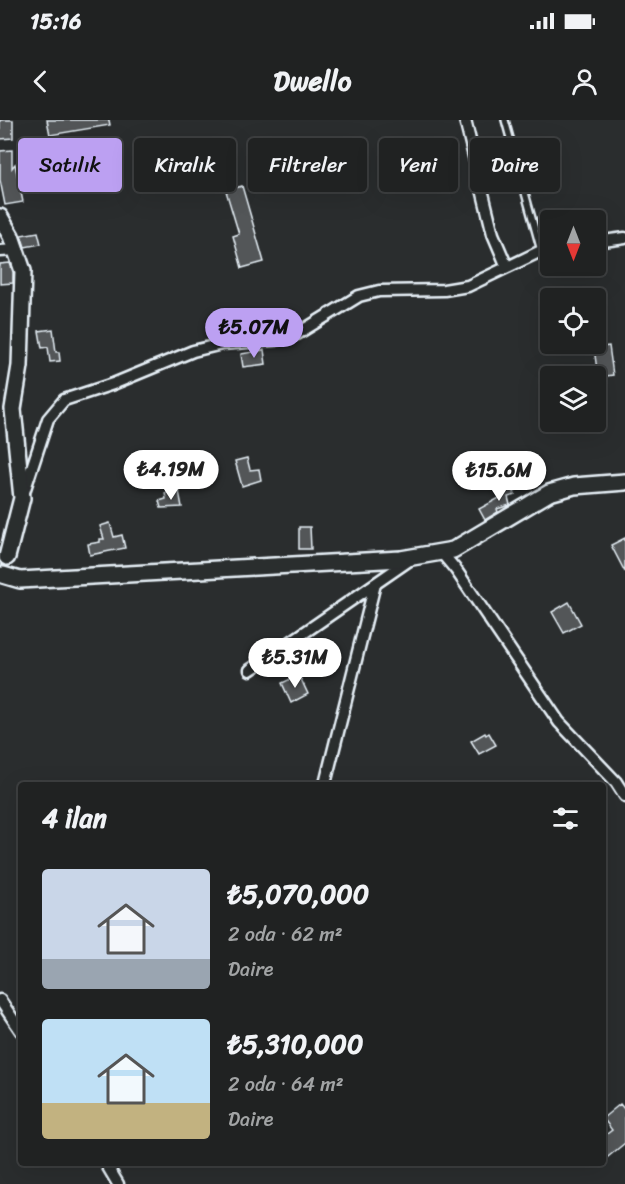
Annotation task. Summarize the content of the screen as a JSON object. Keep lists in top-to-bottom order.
{
  "north": "bottom",
  "page": {
    "status": "15:16",
    "header": "Dwello",
    "chip": [
      "Satılık",
      "Kiralık",
      "Filtreler",
      "Yeni",
      "Daire"
    ],
    "price": [
      "₺5.07M",
      "₺4.19M",
      "₺15.6M",
      "₺5.31M"
    ],
    "heading": "4 ilan",
    "list": [
      {
        "name": "₺5,070,000",
        "note": "2 oda · 62 m² · Daire"
      },
      {
        "name": "₺5,310,000",
        "note": "2 oda · 64 m² · Daire"
      }
    ]
  }
}
